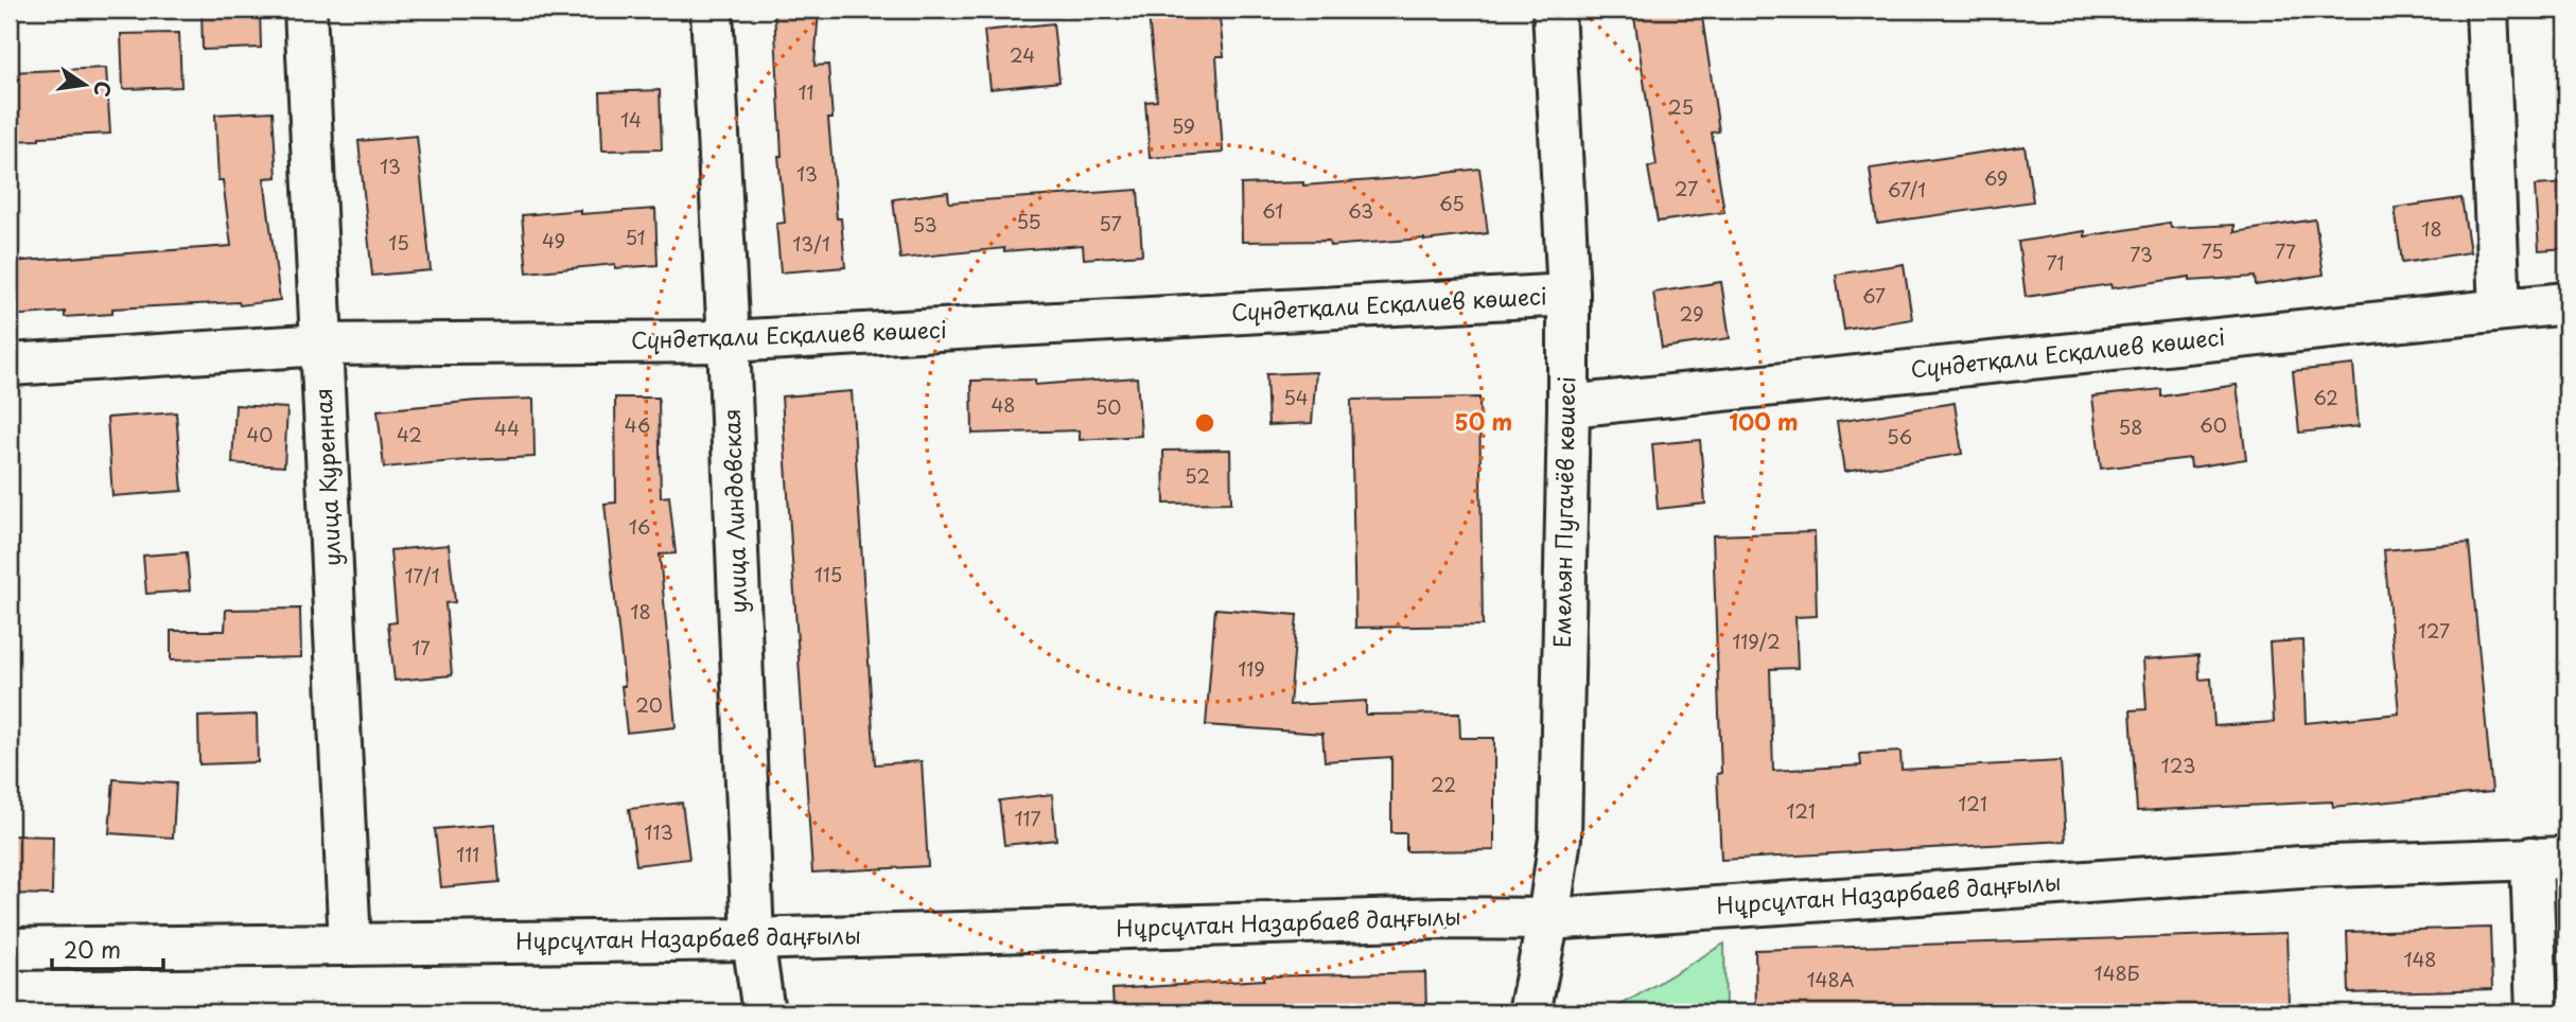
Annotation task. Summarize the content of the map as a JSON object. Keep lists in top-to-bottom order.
{
  "streets": {
    "street": [
      "Сүндетқали Есқалиев көшесі",
      "улица Куренная",
      "улица Линдовская",
      "Емельян Пугачёв көшесі",
      "Нұрсұлтан Назарбаев даңғылы"
    ]
  },
  "crossings": [
    ["Сүндетқали Есқалиев көшесі", "улица Куренная"],
    ["Сүндетқали Есқалиев көшесі", "улица Линдовская"],
    ["Сүндетқали Есқалиев көшесі", "Емельян Пугачёв көшесі"],
    ["улица Куренная", "Нұрсұлтан Назарбаев даңғылы"],
    ["улица Линдовская", "Нұрсұлтан Назарбаев даңғылы"],
    ["Емельян Пугачёв көшесі", "Нұрсұлтан Назарбаев даңғылы"]
  ],
  "house_numbers": [
    "24",
    "11",
    "25",
    "14",
    "59",
    "13",
    "13",
    "69",
    "27",
    "67/1",
    "65",
    "61",
    "63",
    "55",
    "57",
    "53",
    "18",
    "51",
    "49",
    "15",
    "13/1",
    "75",
    "77",
    "73",
    "71",
    "67",
    "29",
    "54",
    "62",
    "48",
    "50",
    "46",
    "60",
    "58",
    "44",
    "40",
    "42",
    "56",
    "52",
    "16",
    "115",
    "17/1",
    "18",
    "127",
    "119/2",
    "17",
    "119",
    "20",
    "123",
    "22",
    "121",
    "121",
    "117",
    "113",
    "111",
    "148",
    "148Б",
    "148А"
  ],
  "scale_bar": "20 m",
  "north": "right",
  "rings": ["50 m", "100 m"]
}
